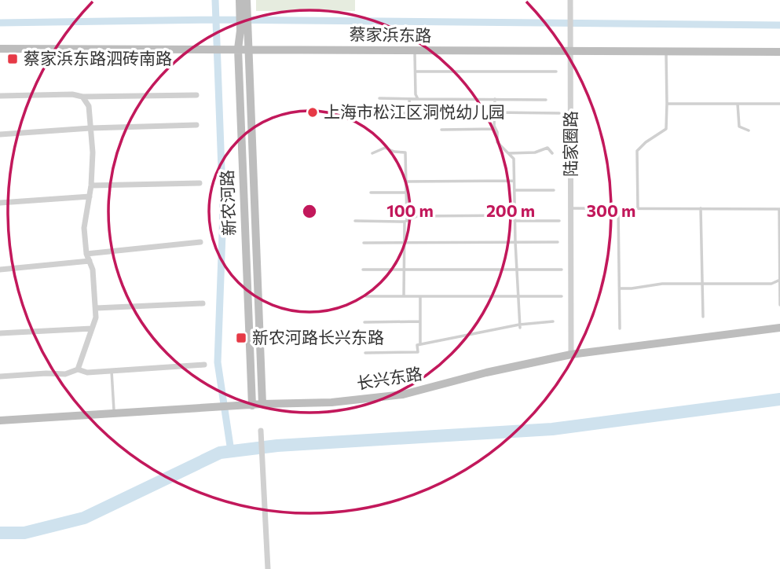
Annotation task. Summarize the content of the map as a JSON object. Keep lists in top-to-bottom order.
{
  "streets": {
    "street": [
      "蔡家浜东路",
      "陆家圈路",
      "新农河路",
      "长兴东路"
    ]
  },
  "crossings": [
    ["蔡家浜东路", "陆家圈路"],
    ["蔡家浜东路", "新农河路"],
    ["陆家圈路", "长兴东路"],
    ["新农河路", "长兴东路"]
  ],
  "places": {
    "transit": ["蔡家浜东路泗砖南路", "新农河路长兴东路"],
    "other": ["上海市松江区洞悦幼儿园"]
  },
  "rings": ["100 m", "200 m", "300 m"]
}
